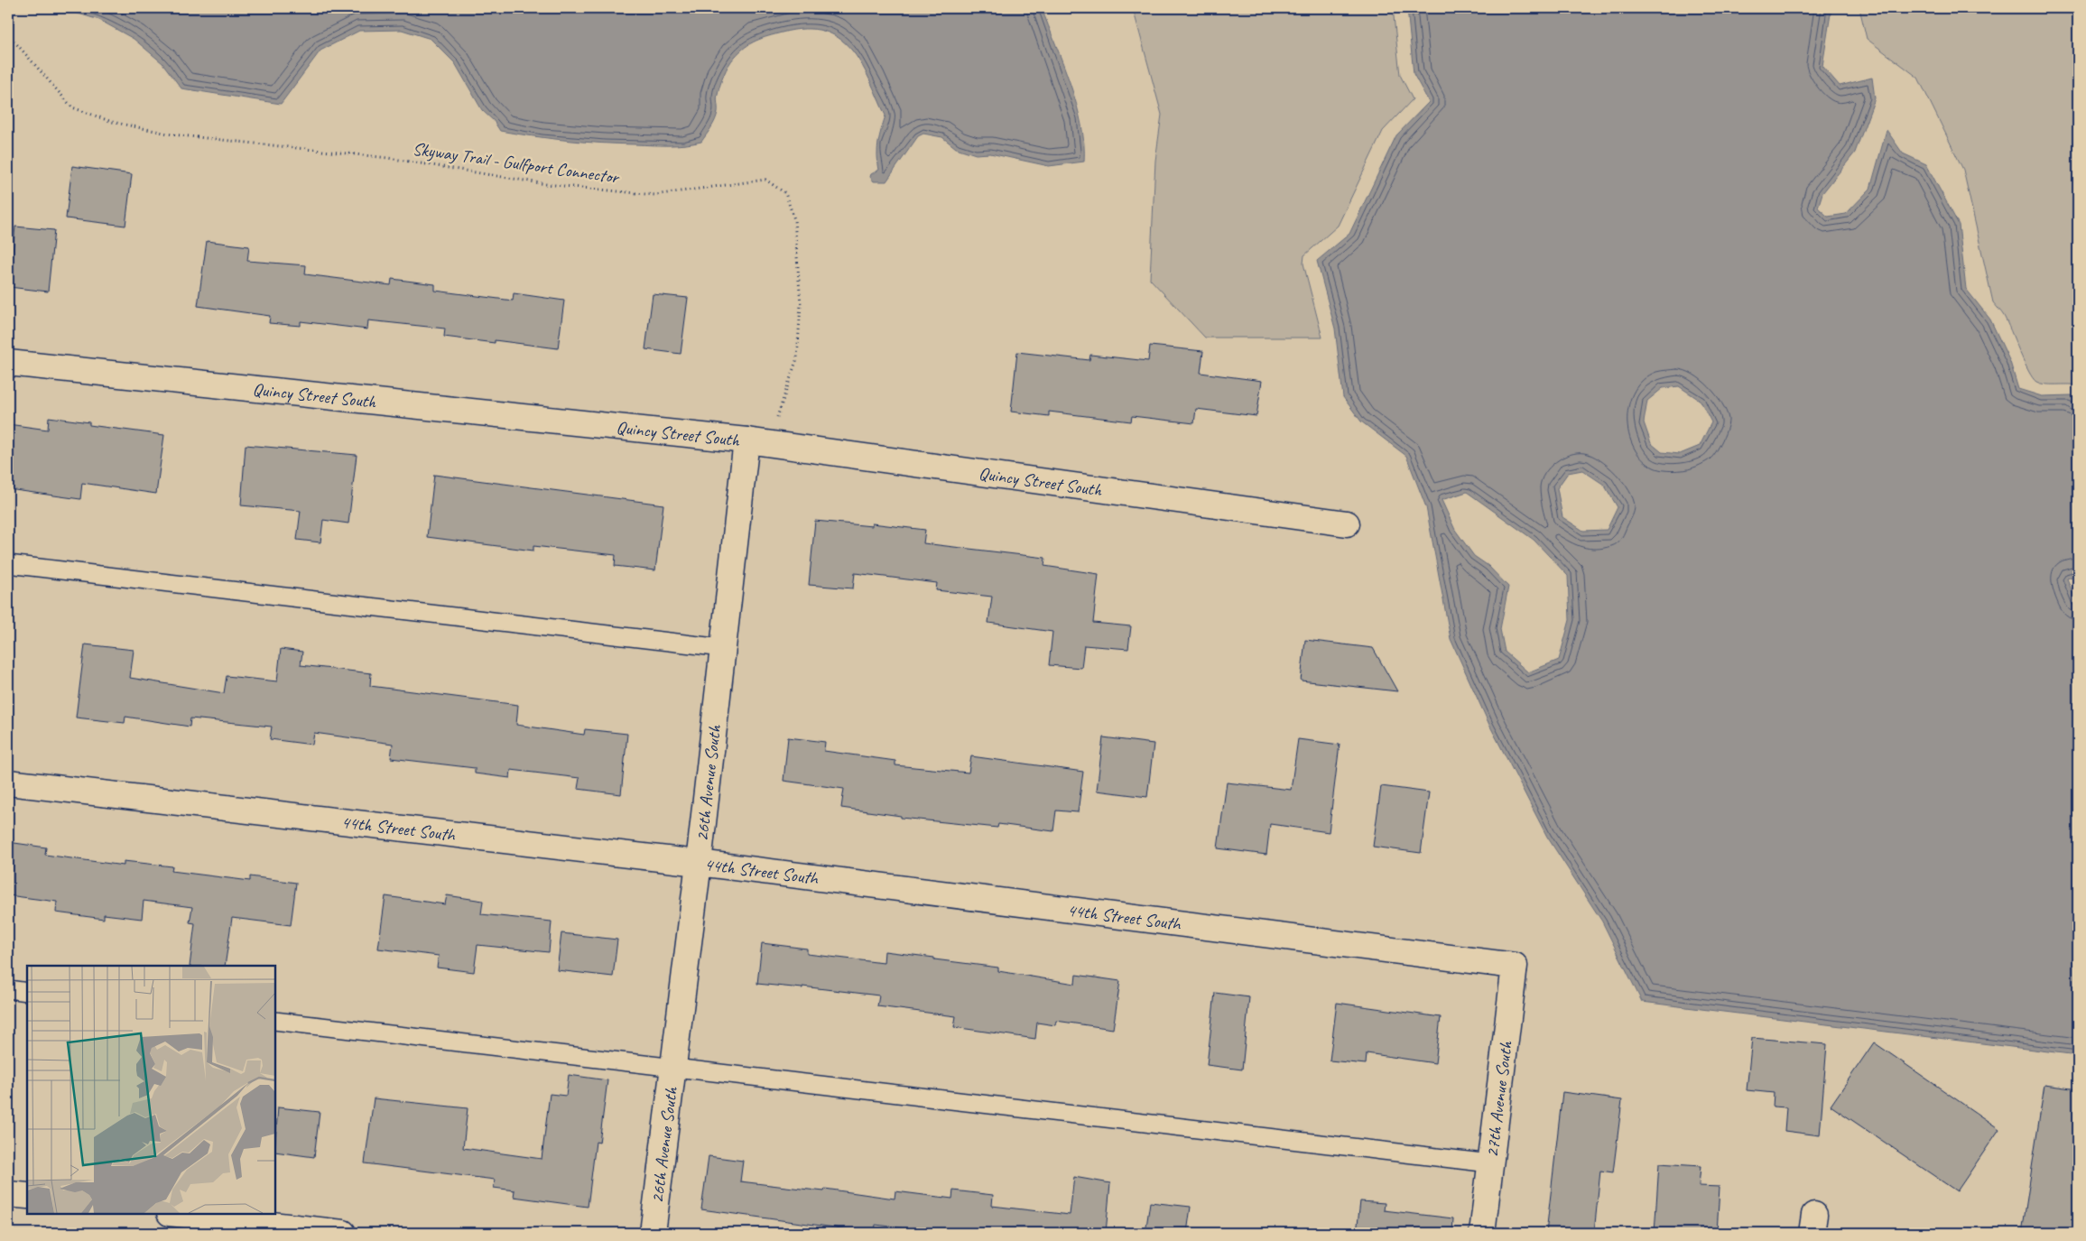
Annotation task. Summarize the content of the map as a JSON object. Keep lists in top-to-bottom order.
{
  "streets": {
    "street": [
      "Quincy Street South",
      "26th Avenue South",
      "44th Street South",
      "27th Avenue South"
    ],
    "path": ["Skyway Trail - Gulfport Connector"]
  },
  "crossings": [
    ["Skyway Trail - Gulfport Connector", "Quincy Street South"],
    ["Skyway Trail - Gulfport Connector", "26th Avenue South"],
    ["Quincy Street South", "26th Avenue South"],
    ["26th Avenue South", "44th Street South"],
    ["44th Street South", "27th Avenue South"]
  ]
}
